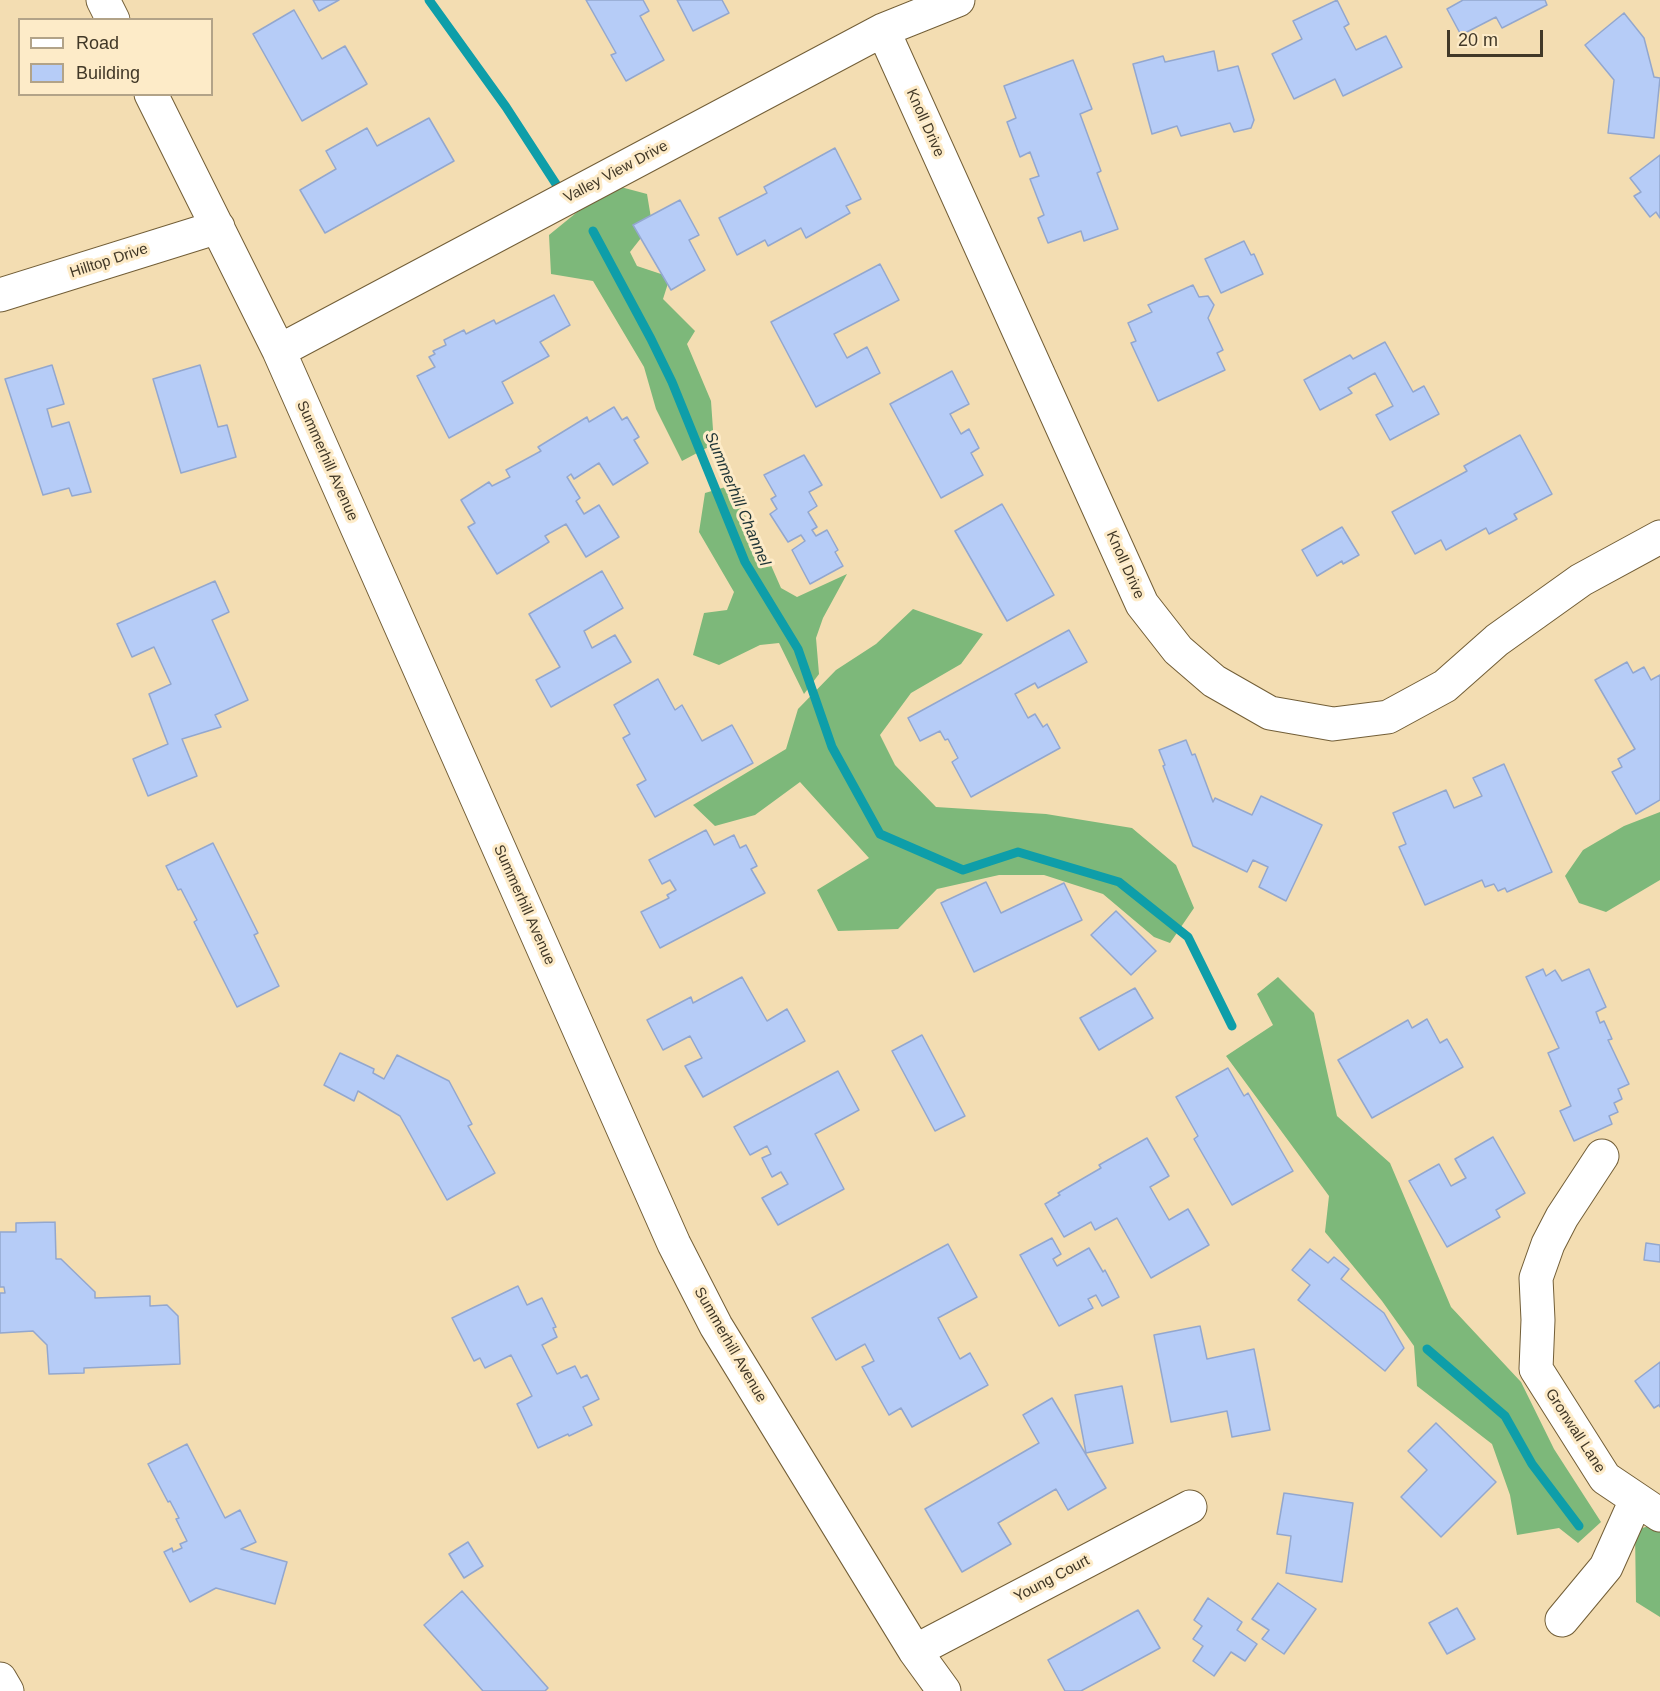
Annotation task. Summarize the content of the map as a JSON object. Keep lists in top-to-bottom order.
{
  "streets": {
    "street": [
      "Knoll Drive",
      "Valley View Drive",
      "Hilltop Drive",
      "Summerhill Avenue",
      "Gronwall Lane",
      "Young Court"
    ]
  },
  "crossings": [
    ["Knoll Drive", "Valley View Drive"],
    ["Valley View Drive", "Summerhill Avenue"],
    ["Hilltop Drive", "Summerhill Avenue"],
    ["Summerhill Avenue", "Young Court"]
  ],
  "water": ["Summerhill Channel"],
  "legend": ["Road", "Building"],
  "scale_bar": "20 m"
}
